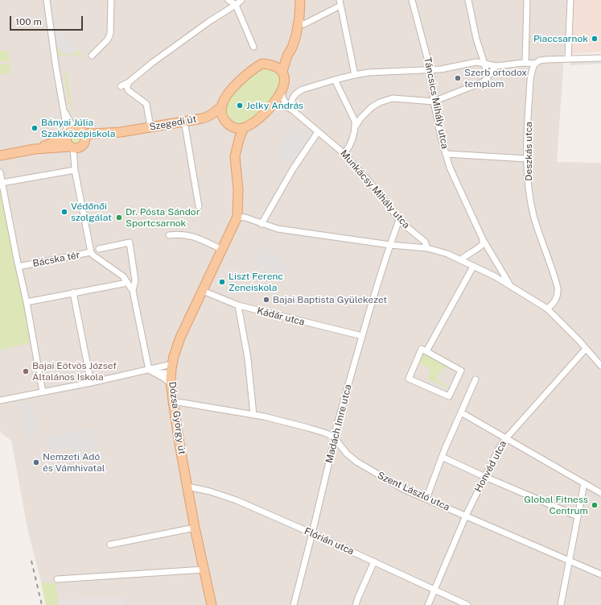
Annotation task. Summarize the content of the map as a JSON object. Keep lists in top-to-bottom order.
{
  "streets": {
    "main road": ["Szegedi út", "Dózsa György út"],
    "street": [
      "Táncsics Mihály utca",
      "Deszkás utca",
      "Munkácsy Mihály utca",
      "Bácska tér",
      "Kádár utca",
      "Madách Imre utca",
      "Honvéd utca",
      "Szent László utca",
      "Flórián utca"
    ]
  },
  "crossings": [
    ["Munkácsy Mihály utca", "Madách Imre utca"],
    ["Kádár utca", "Dózsa György út"],
    ["Kádár utca", "Madách Imre utca"],
    ["Dózsa György út", "Szent László utca"],
    ["Dózsa György út", "Flórián utca"],
    ["Madách Imre utca", "Szent László utca"],
    ["Madách Imre utca", "Flórián utca"],
    ["Honvéd utca", "Szent László utca"],
    ["Honvéd utca", "Flórián utca"]
  ],
  "places": [
    "Piaccsarnok",
    "Szerb ortodox templom",
    "Jelky András",
    "Bányai Júlia Szakközépiskola",
    "Védőnői szolgálat",
    "Dr. Pósta Sándor Sportcsarnok",
    "Liszt Ferenc Zeneiskola",
    "Bajai Baptista Gyülekezet",
    "Bajai Eötvös József Általános Iskola",
    "Nemzeti Adó és Vámhivatal",
    "Global Fitness Centrum"
  ],
  "scale_bar": "100 m"
}
